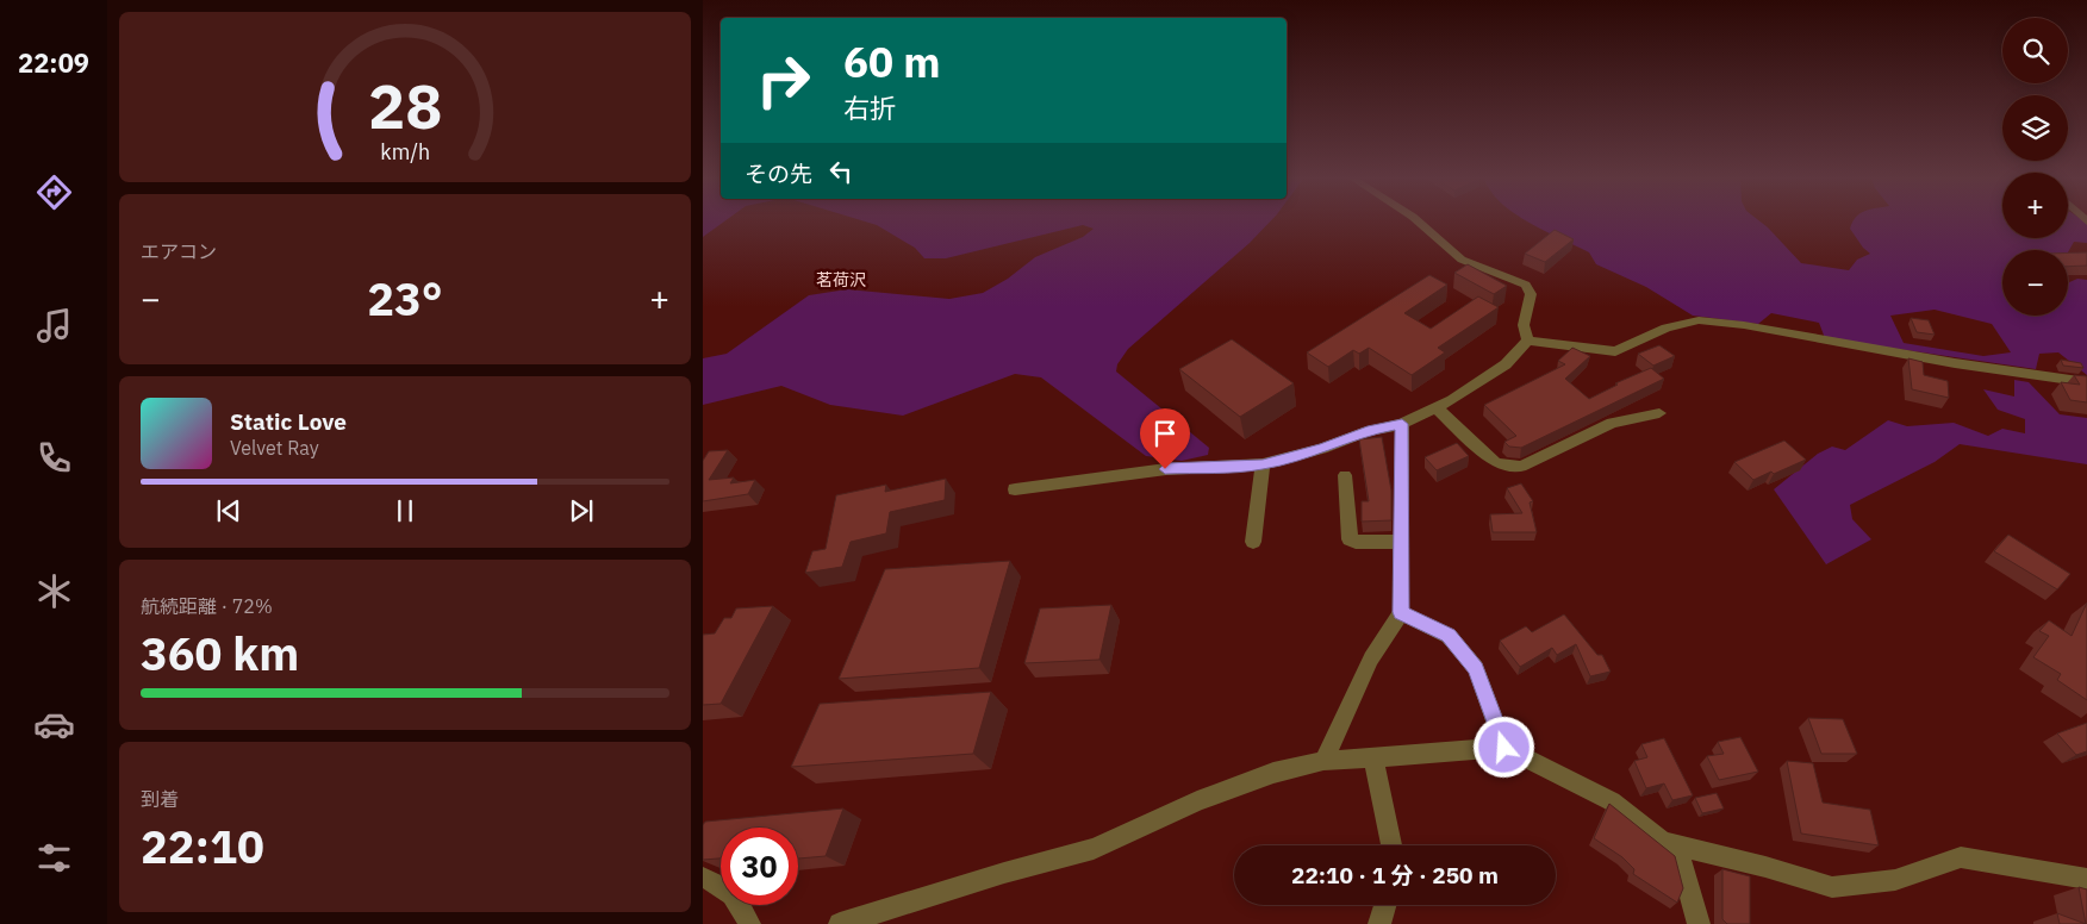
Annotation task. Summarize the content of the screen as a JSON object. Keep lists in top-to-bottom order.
{
  "districts": ["茗荷沢"],
  "page": {
    "tabs": "22:09",
    "map_buttons": ["+", "−"],
    "turn": ["60 m", "右折"],
    "then": "その先",
    "tile": [
      "エアコン",
      ["航続距離 · 72%", "360 km"],
      ["到着", "22:10"]
    ],
    "heat": ["−", "23°", "+"],
    "song": ["Static Love", "Velvet Ray"],
    "limit": "30",
    "trip": "22:10 · 1 分 · 250 m",
    "gauge": ["28", "km/h"]
  }
}
